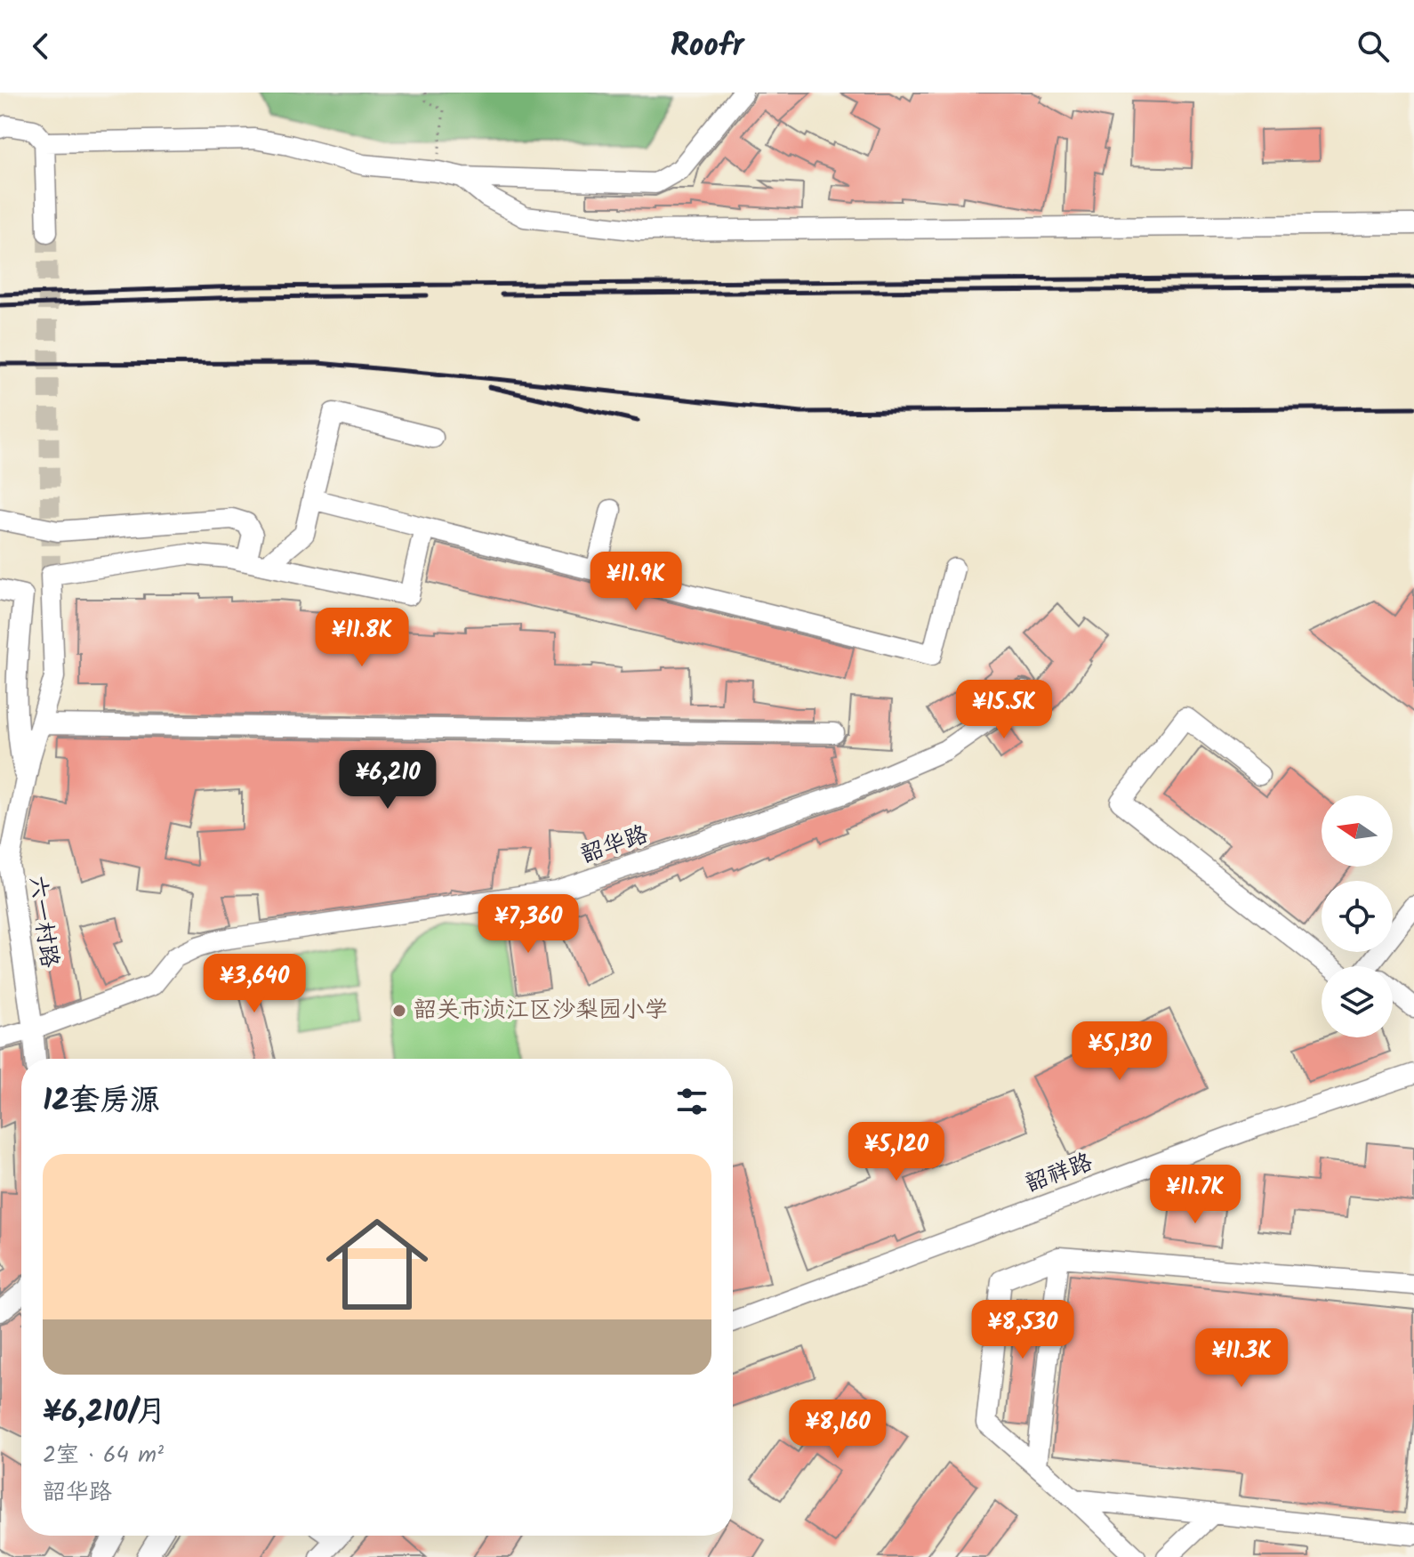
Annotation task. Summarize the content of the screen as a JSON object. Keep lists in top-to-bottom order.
{
  "streets": {
    "street": ["韶华路", "六一村路", "韶祥路"]
  },
  "crossings": [
    ["韶华路", "六一村路"]
  ],
  "places": ["韶关市浈江区沙梨园小学"],
  "north": "left",
  "page": {
    "header": "Roofr",
    "price": [
      "¥11.9K",
      "¥11.8K",
      "¥15.5K",
      "¥6,210",
      "¥7,360",
      "¥3,640",
      "¥5,130",
      "¥5,120",
      "¥11.7K",
      "¥8,530",
      "¥11.3K",
      "¥8,160"
    ],
    "heading": "12套房源",
    "list": [
      {
        "name": "¥6,210/月",
        "note": "2室 · 64 m² · 韶华路"
      }
    ]
  }
}
